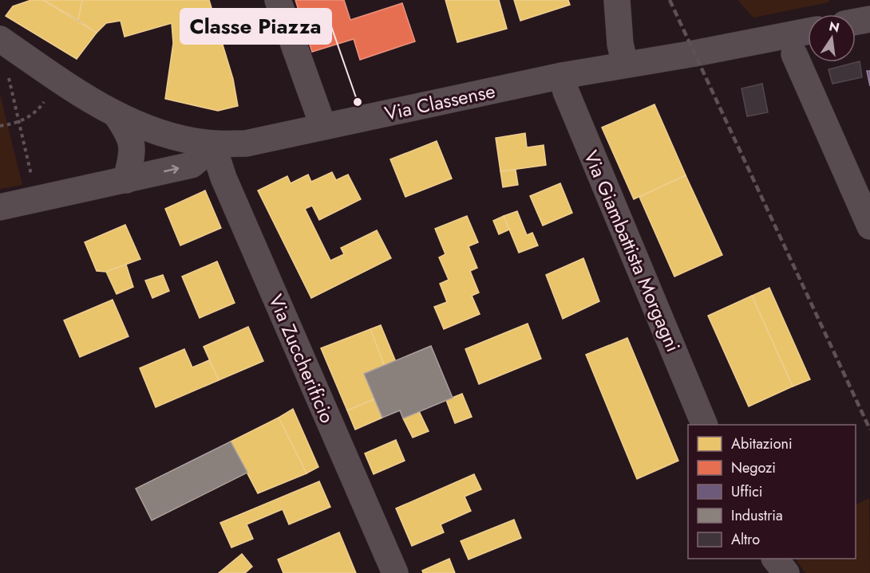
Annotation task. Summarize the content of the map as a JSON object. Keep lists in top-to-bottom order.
{
  "streets": {
    "street": ["Via Classense", "Via Giambattista Morgagni", "Via Zuccherificio"]
  },
  "crossings": [
    ["Via Classense", "Via Giambattista Morgagni"],
    ["Via Classense", "Via Zuccherificio"]
  ],
  "places": ["Classe Piazza"],
  "legend": [
    "Abitazioni",
    "Negozi",
    "Uffici",
    "Industria",
    "Altro"
  ],
  "north": "top"
}
